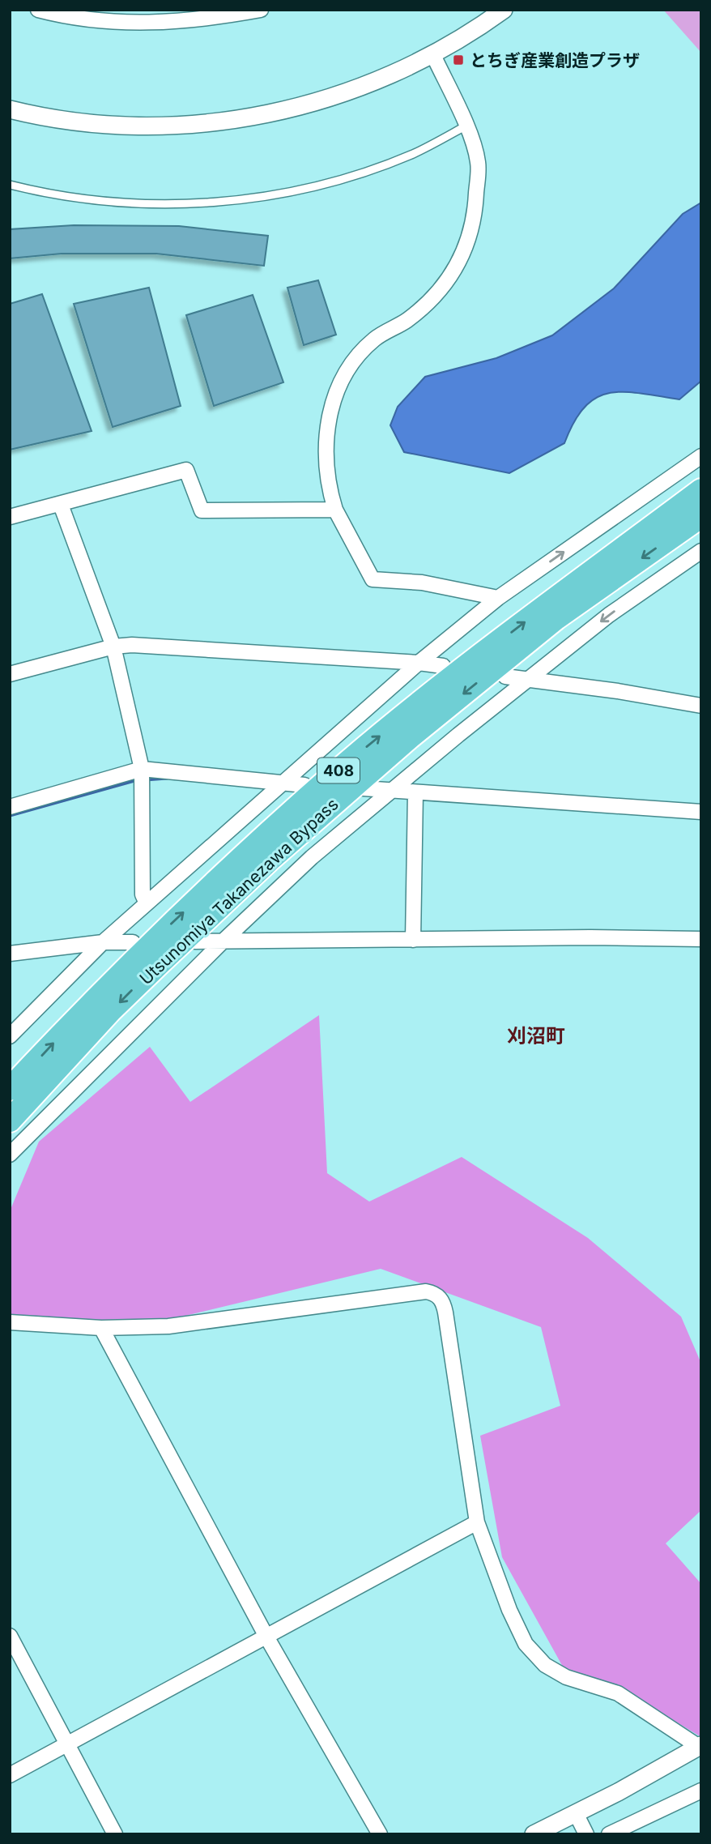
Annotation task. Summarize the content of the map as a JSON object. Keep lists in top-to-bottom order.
{
  "streets": {
    "highway": ["408", "Utsunomiya Takanezawa Bypass"]
  },
  "districts": ["刈沼町"],
  "places": {
    "transit": ["とちぎ産業創造プラザ"]
  }
}
